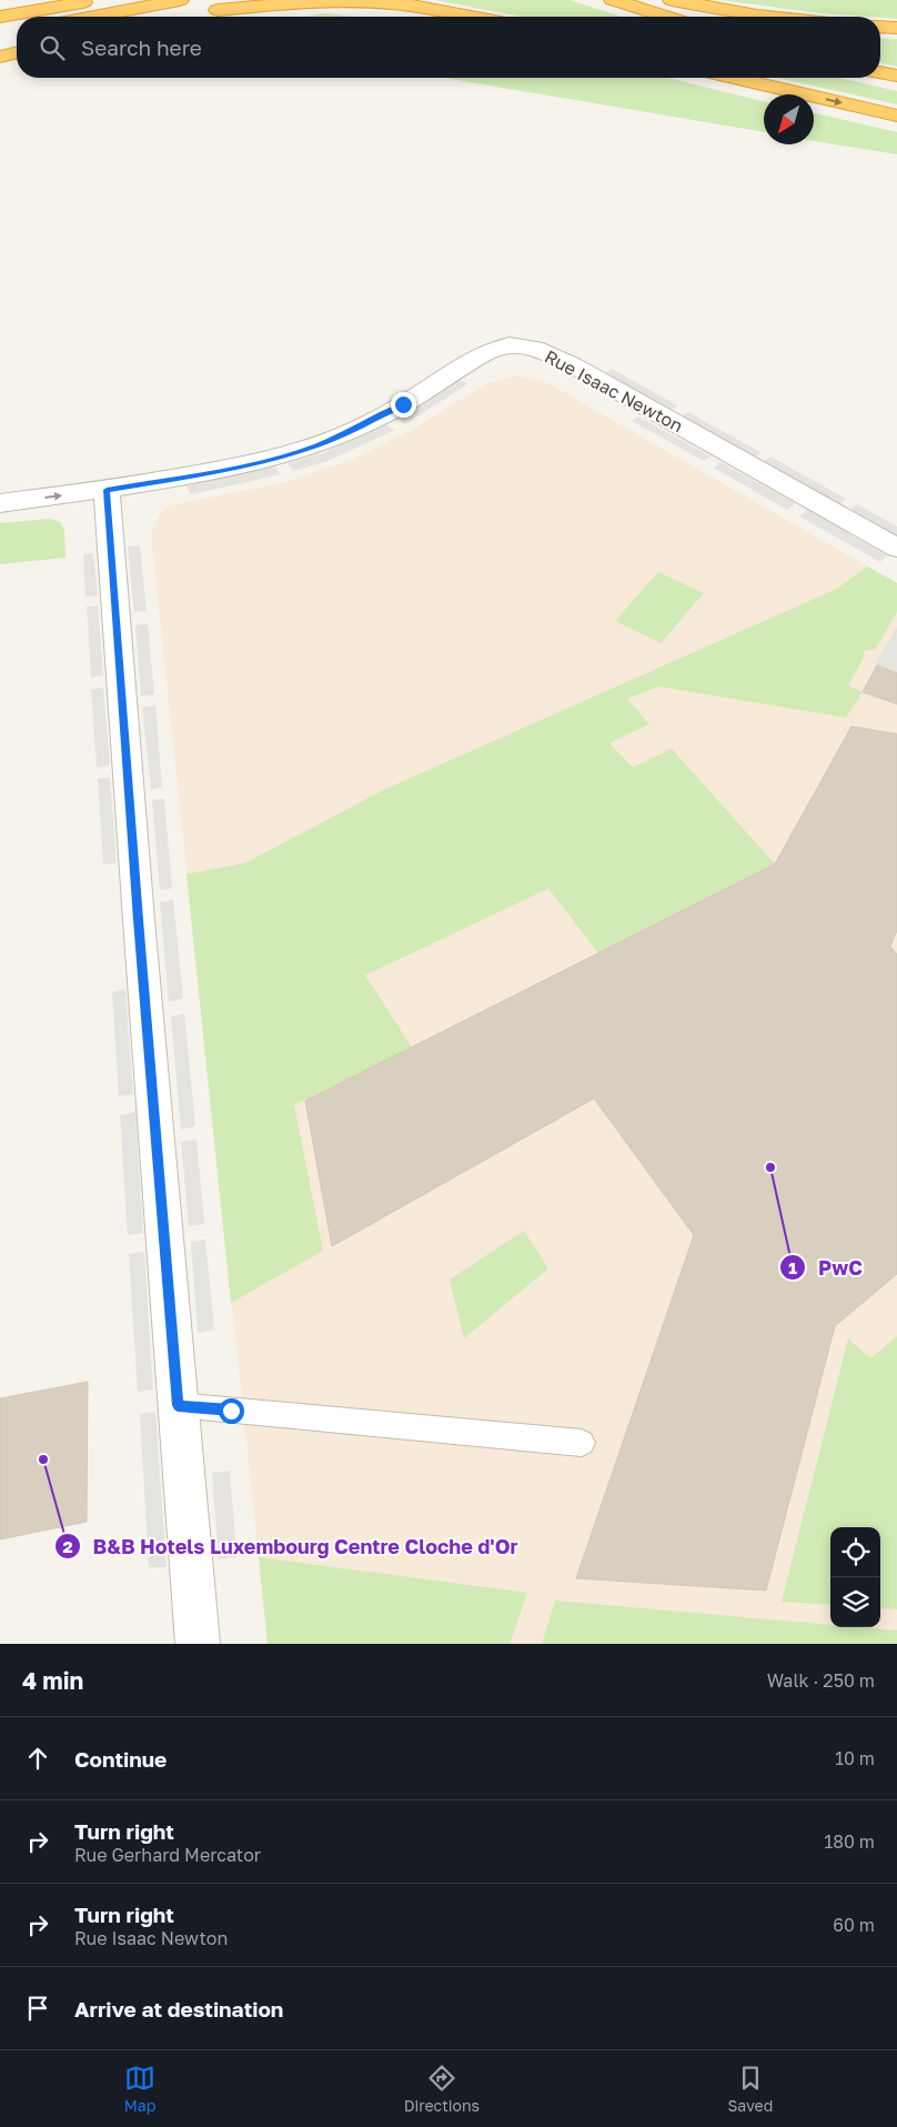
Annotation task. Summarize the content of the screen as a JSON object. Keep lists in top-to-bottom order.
{
  "streets": {
    "street": ["Rue Isaac Newton"]
  },
  "places": ["PwC", "B&B Hotels Luxembourg Centre Cloche d'Or"],
  "north": "bottom left",
  "page": {
    "search": "Search here",
    "heading": ["4 min", "Walk · 250 m"],
    "list": [
      ["Continue", "10 m"],
      ["Turn right", "Rue Gerhard Mercator", "180 m"],
      ["Turn right", "Rue Isaac Newton", "60 m"],
      "Arrive at destination"
    ],
    "nav": ["Map", "Directions", "Saved"]
  }
}
